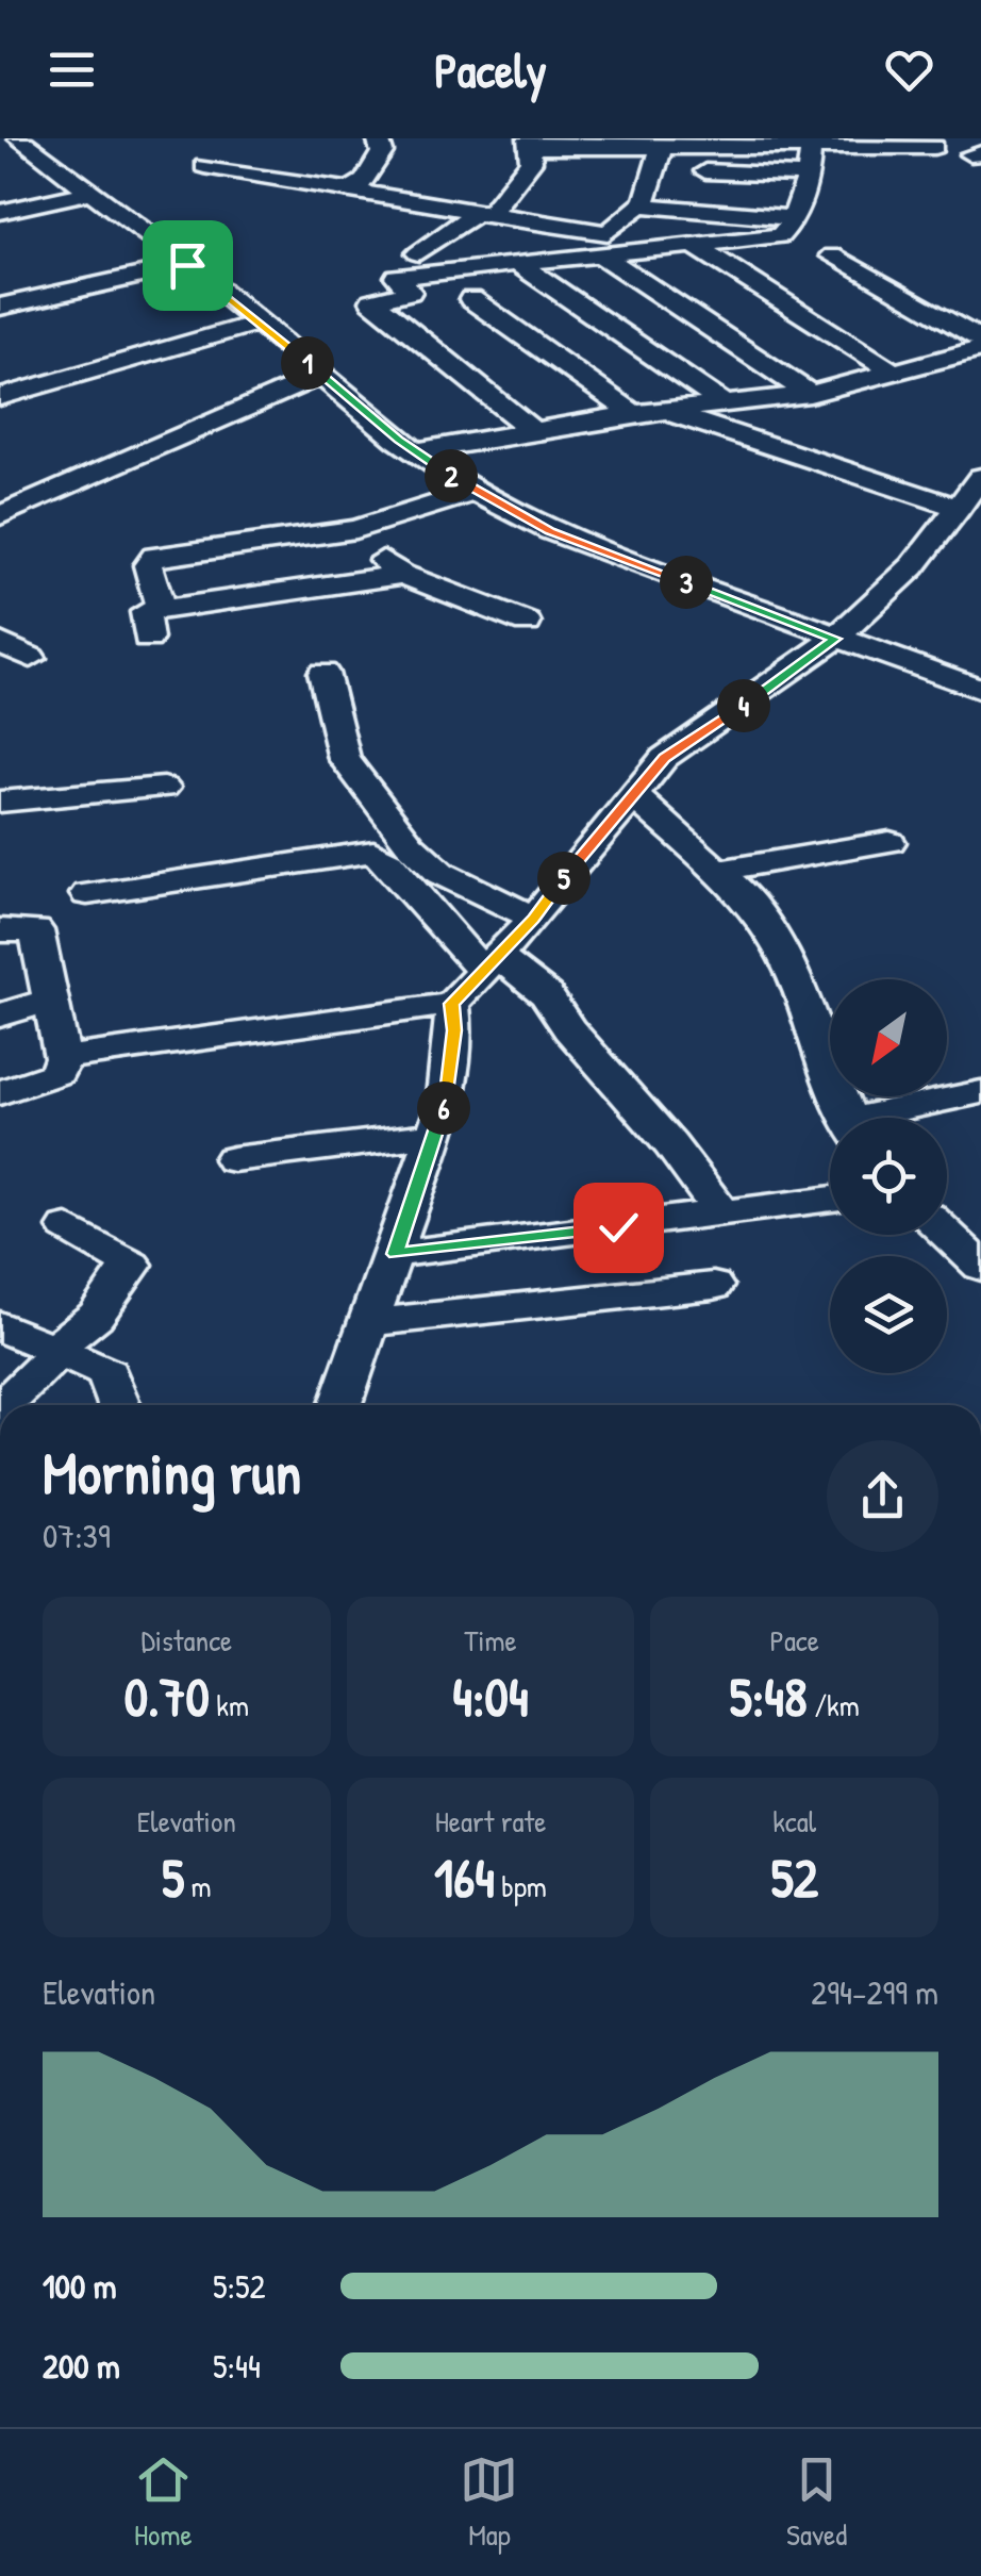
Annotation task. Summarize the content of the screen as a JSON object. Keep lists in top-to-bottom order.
{
  "north": "bottom left",
  "page": {
    "header": "Pacely",
    "pins": [
      "1",
      "2",
      "3",
      "4",
      "5",
      "6"
    ],
    "heading": ["Morning run", "07:39"],
    "stats": [
      ["Distance", "0.70 km"],
      ["Time", "4:04"],
      ["Pace", "5:48 /km"],
      ["Elevation", "5 m"],
      ["Heart rate", "164 bpm"],
      ["kcal", "52"]
    ],
    "chart": ["Elevation", "294–299 m"],
    "list": [
      {
        "name": "100 m",
        "note": "5:52"
      },
      {
        "name": "200 m",
        "note": "5:44"
      }
    ],
    "tabs": ["Home", "Map", "Saved"]
  }
}
